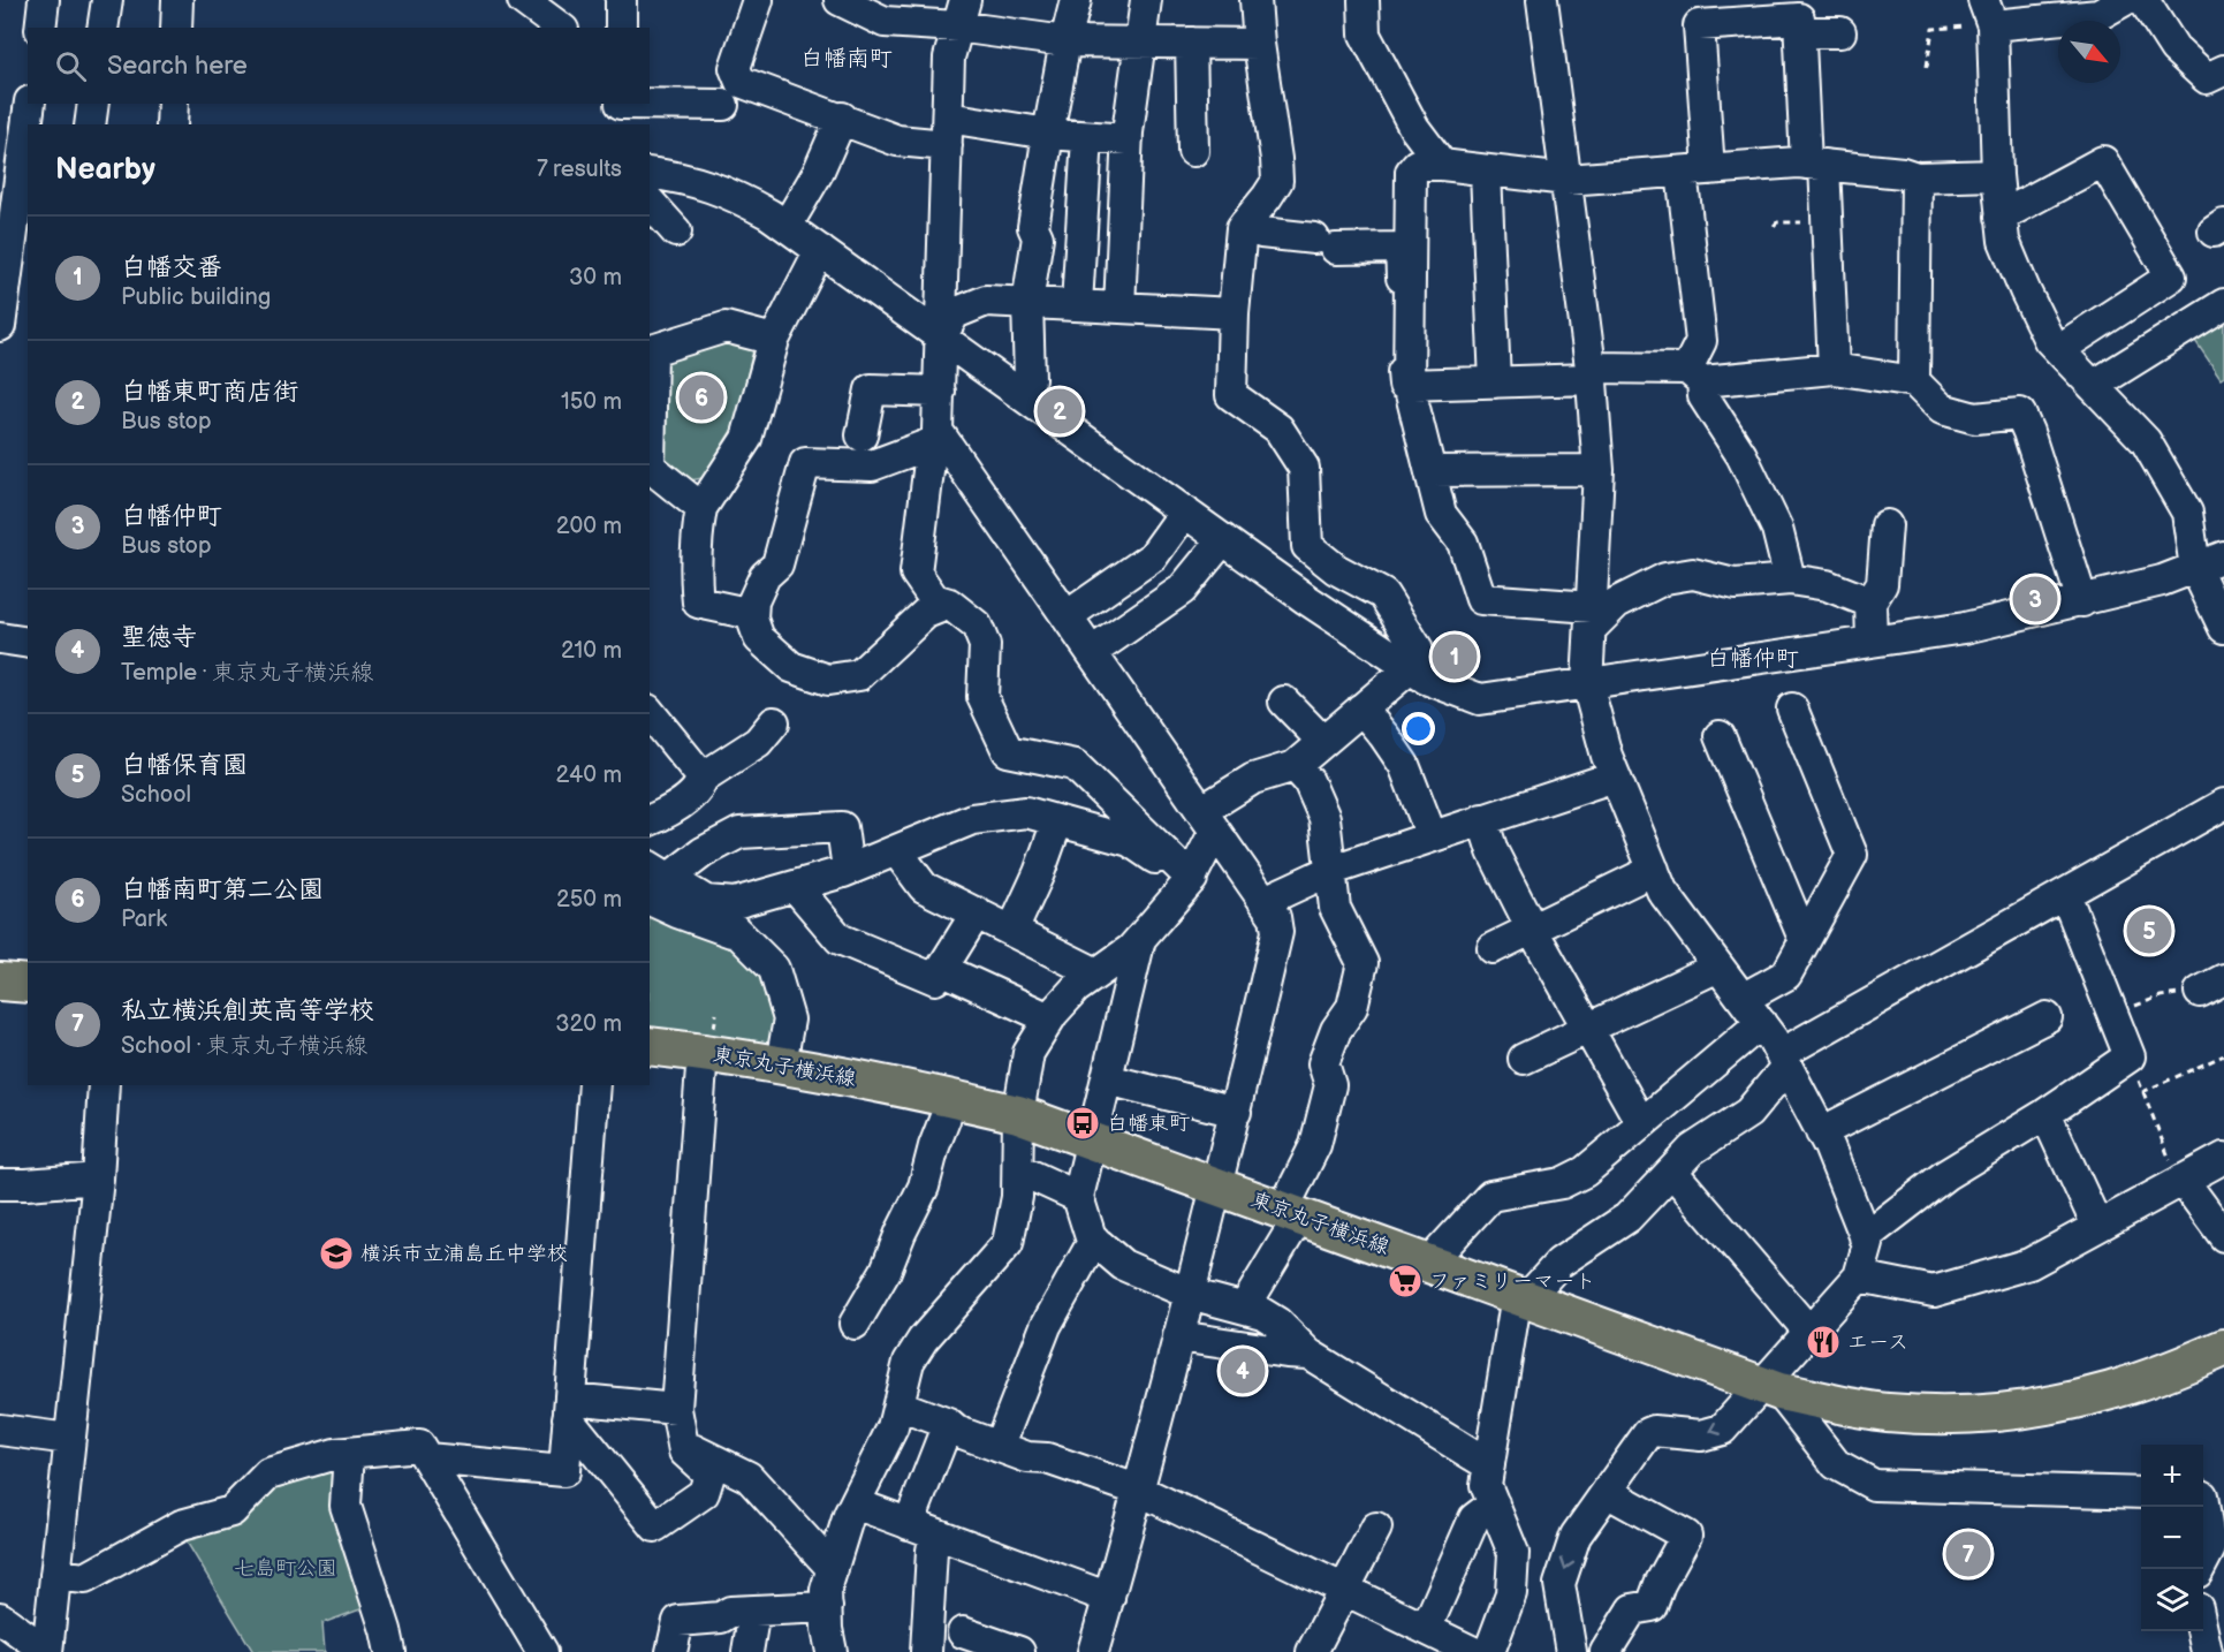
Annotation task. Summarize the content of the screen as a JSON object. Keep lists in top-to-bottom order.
{
  "streets": {
    "main road": ["東京丸子横浜線"]
  },
  "districts": ["白幡南町", "白幡仲町"],
  "parks": ["七島町公園"],
  "places": {
    "bus stop": ["白幡東町"],
    "school or university": ["横浜市立浦島丘中学校"],
    "supermarket": ["ファミリーマート"],
    "restaurant": ["エース"]
  },
  "north": "bottom right",
  "page": {
    "search": "Search here",
    "heading": ["Nearby", "7 results"],
    "list": [
      {
        "mark": "1",
        "name": "白幡交番",
        "note": "Public building",
        "value": "30 m"
      },
      {
        "mark": "2",
        "name": "白幡東町商店街",
        "note": "Bus stop",
        "value": "150 m"
      },
      {
        "mark": "3",
        "name": "白幡仲町",
        "note": "Bus stop",
        "value": "200 m"
      },
      {
        "mark": "4",
        "name": "聖徳寺",
        "note": "Temple · 東京丸子横浜線",
        "value": "210 m"
      },
      {
        "mark": "5",
        "name": "白幡保育園",
        "note": "School",
        "value": "240 m"
      },
      {
        "mark": "6",
        "name": "白幡南町第二公園",
        "note": "Park",
        "value": "250 m"
      },
      {
        "mark": "7",
        "name": "私立横浜創英高等学校",
        "note": "School · 東京丸子横浜線",
        "value": "320 m"
      }
    ],
    "pins": [
      "6",
      "2",
      "3",
      "1",
      "5",
      "4",
      "7"
    ],
    "map_buttons": ["+", "−"]
  }
}
